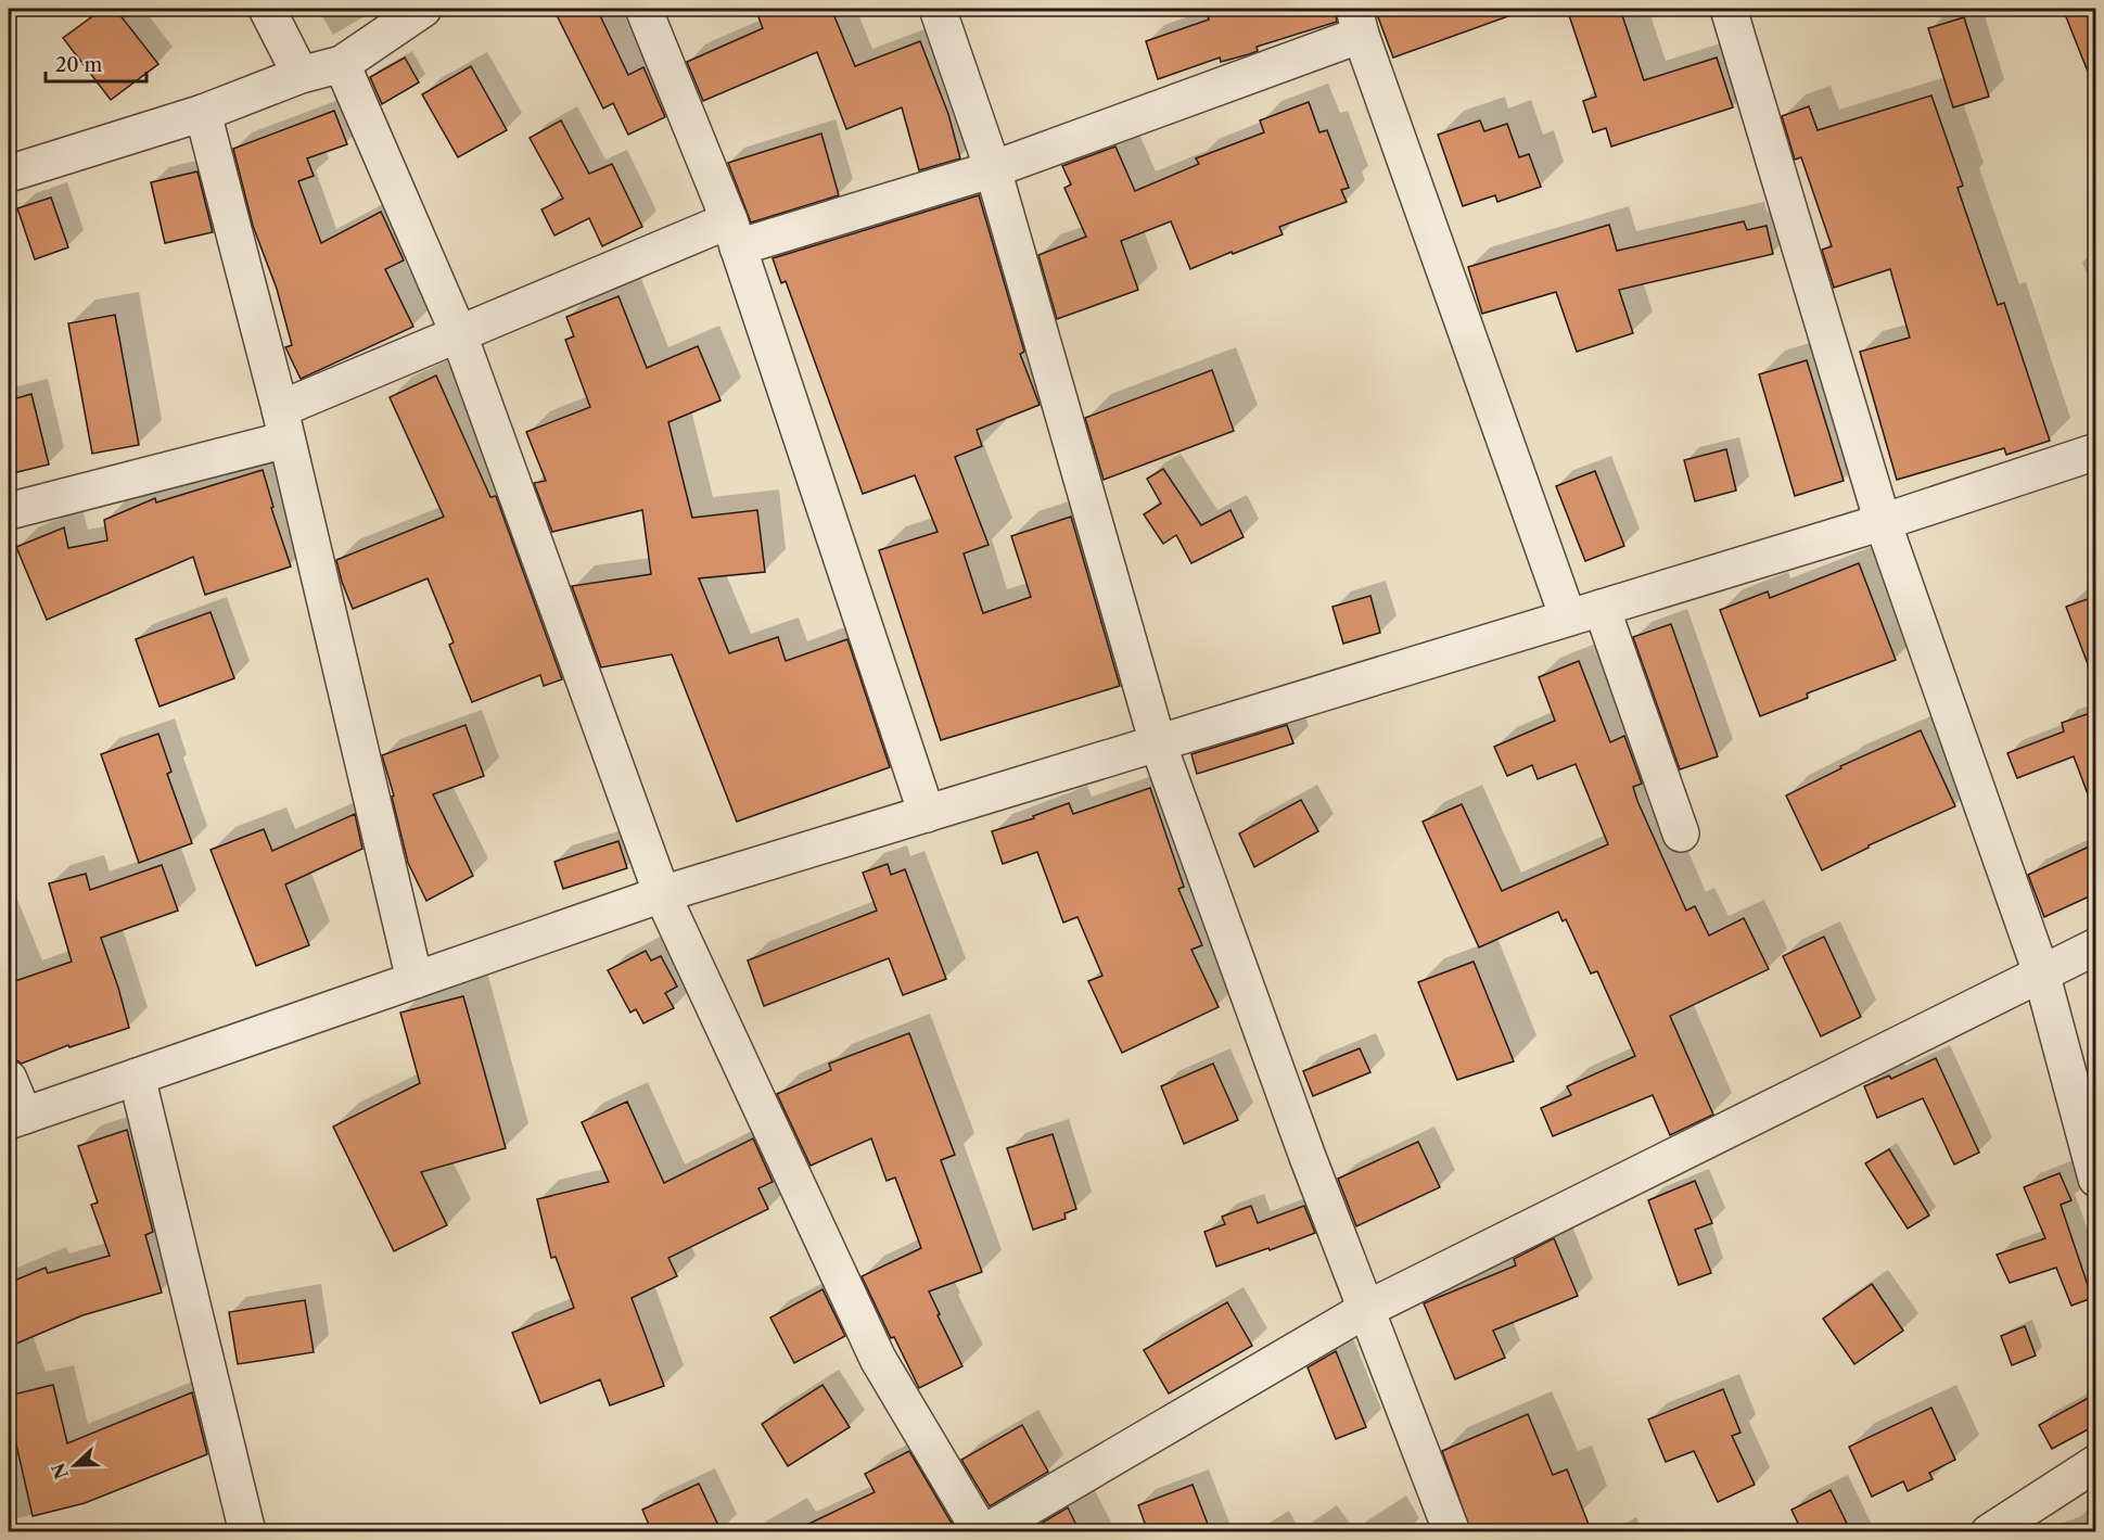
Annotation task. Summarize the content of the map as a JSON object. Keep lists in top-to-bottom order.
{
  "scale_bar": "20 m",
  "north": "left"
}
